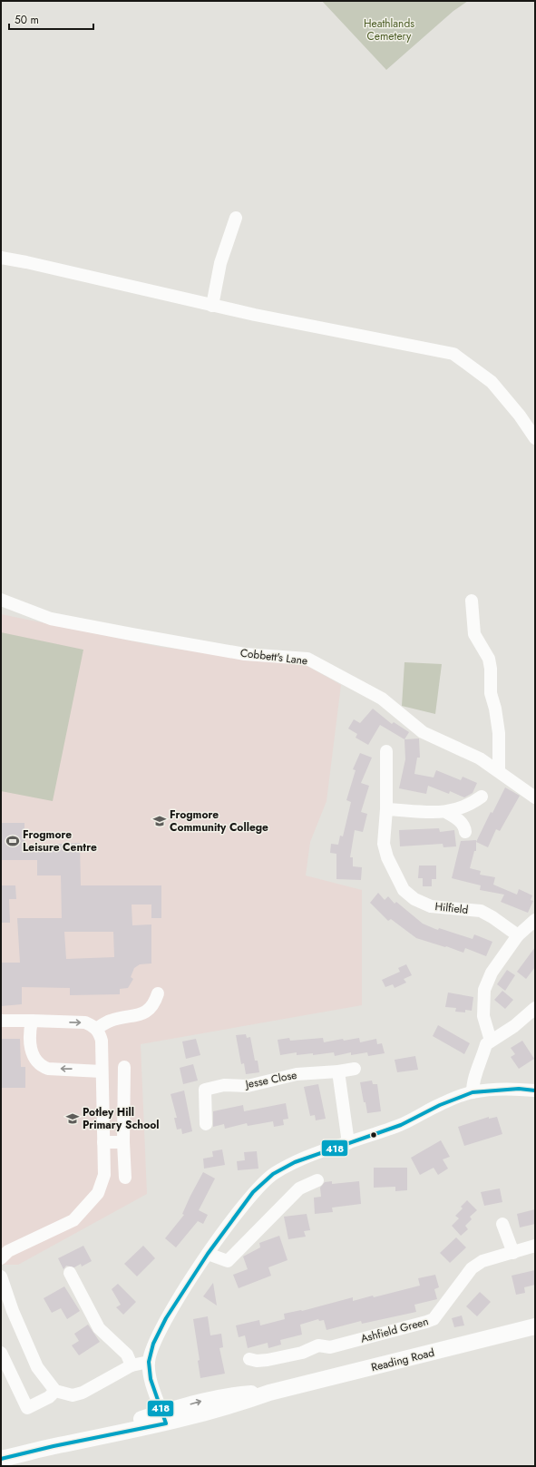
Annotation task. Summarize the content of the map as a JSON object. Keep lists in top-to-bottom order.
{
  "streets": {
    "main road": ["Reading Road"],
    "street": [
      "Cobbett's Lane",
      "Hilfield",
      "Jesse Close",
      "Ashfield Green"
    ]
  },
  "parks": ["Heathlands Cemetery"],
  "places": {
    "school or university": ["Frogmore Community College", "Potley Hill Primary School"],
    "sports": ["Frogmore Leisure Centre"]
  },
  "lines": ["transit line 418"],
  "scale_bar": "50 m"
}
